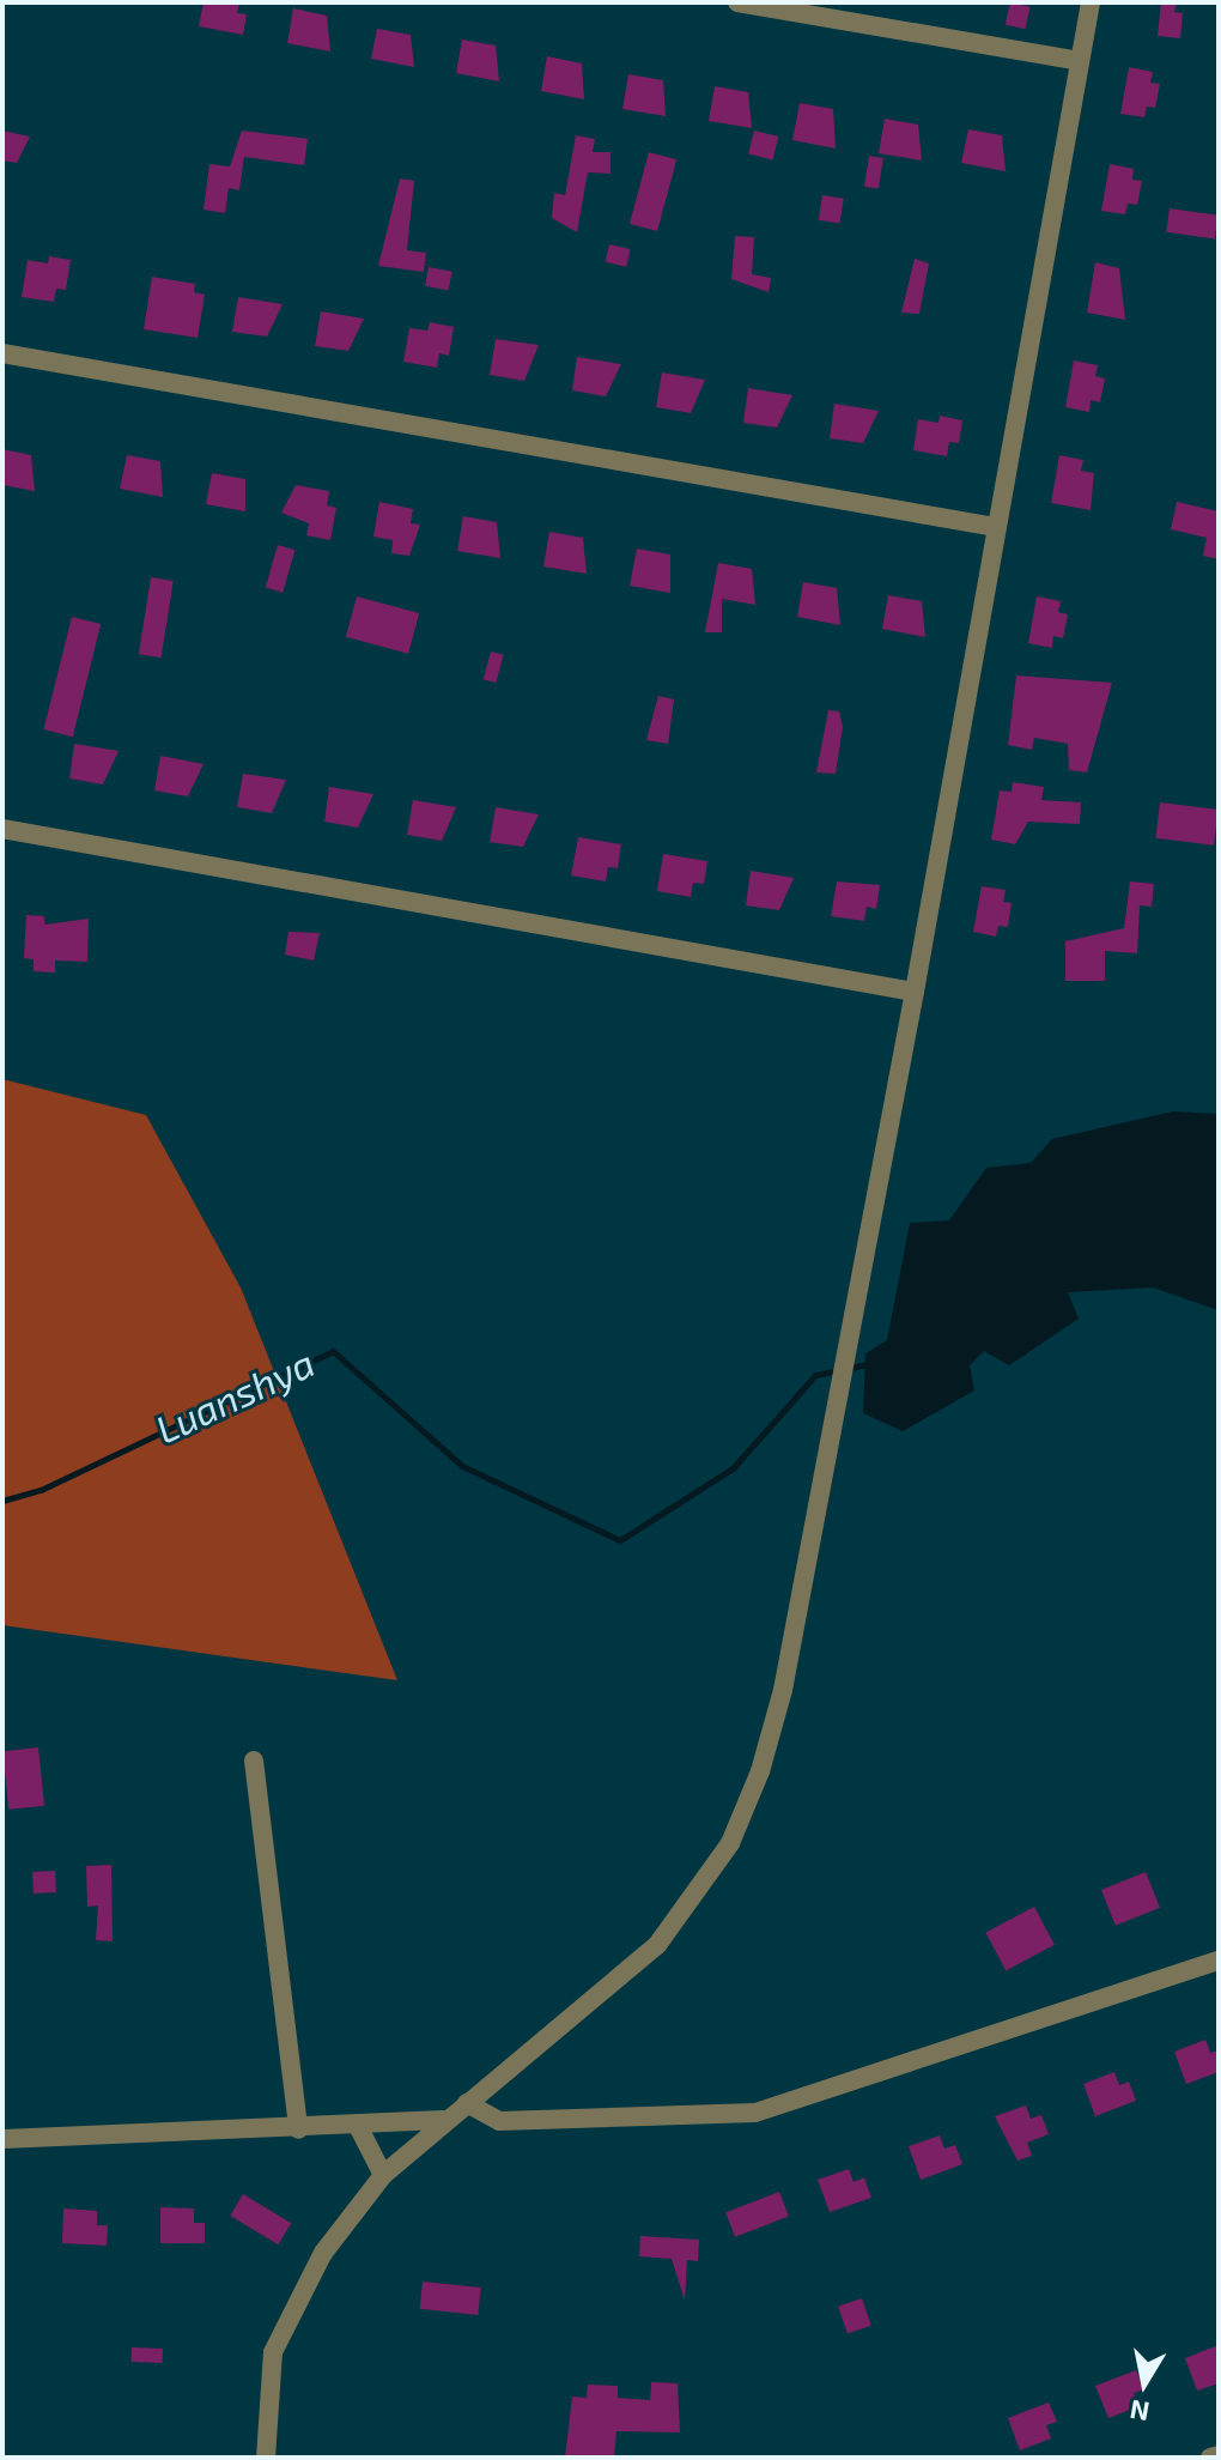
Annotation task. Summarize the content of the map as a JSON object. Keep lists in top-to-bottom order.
{
  "water": ["Luanshya"],
  "north": "bottom"
}
